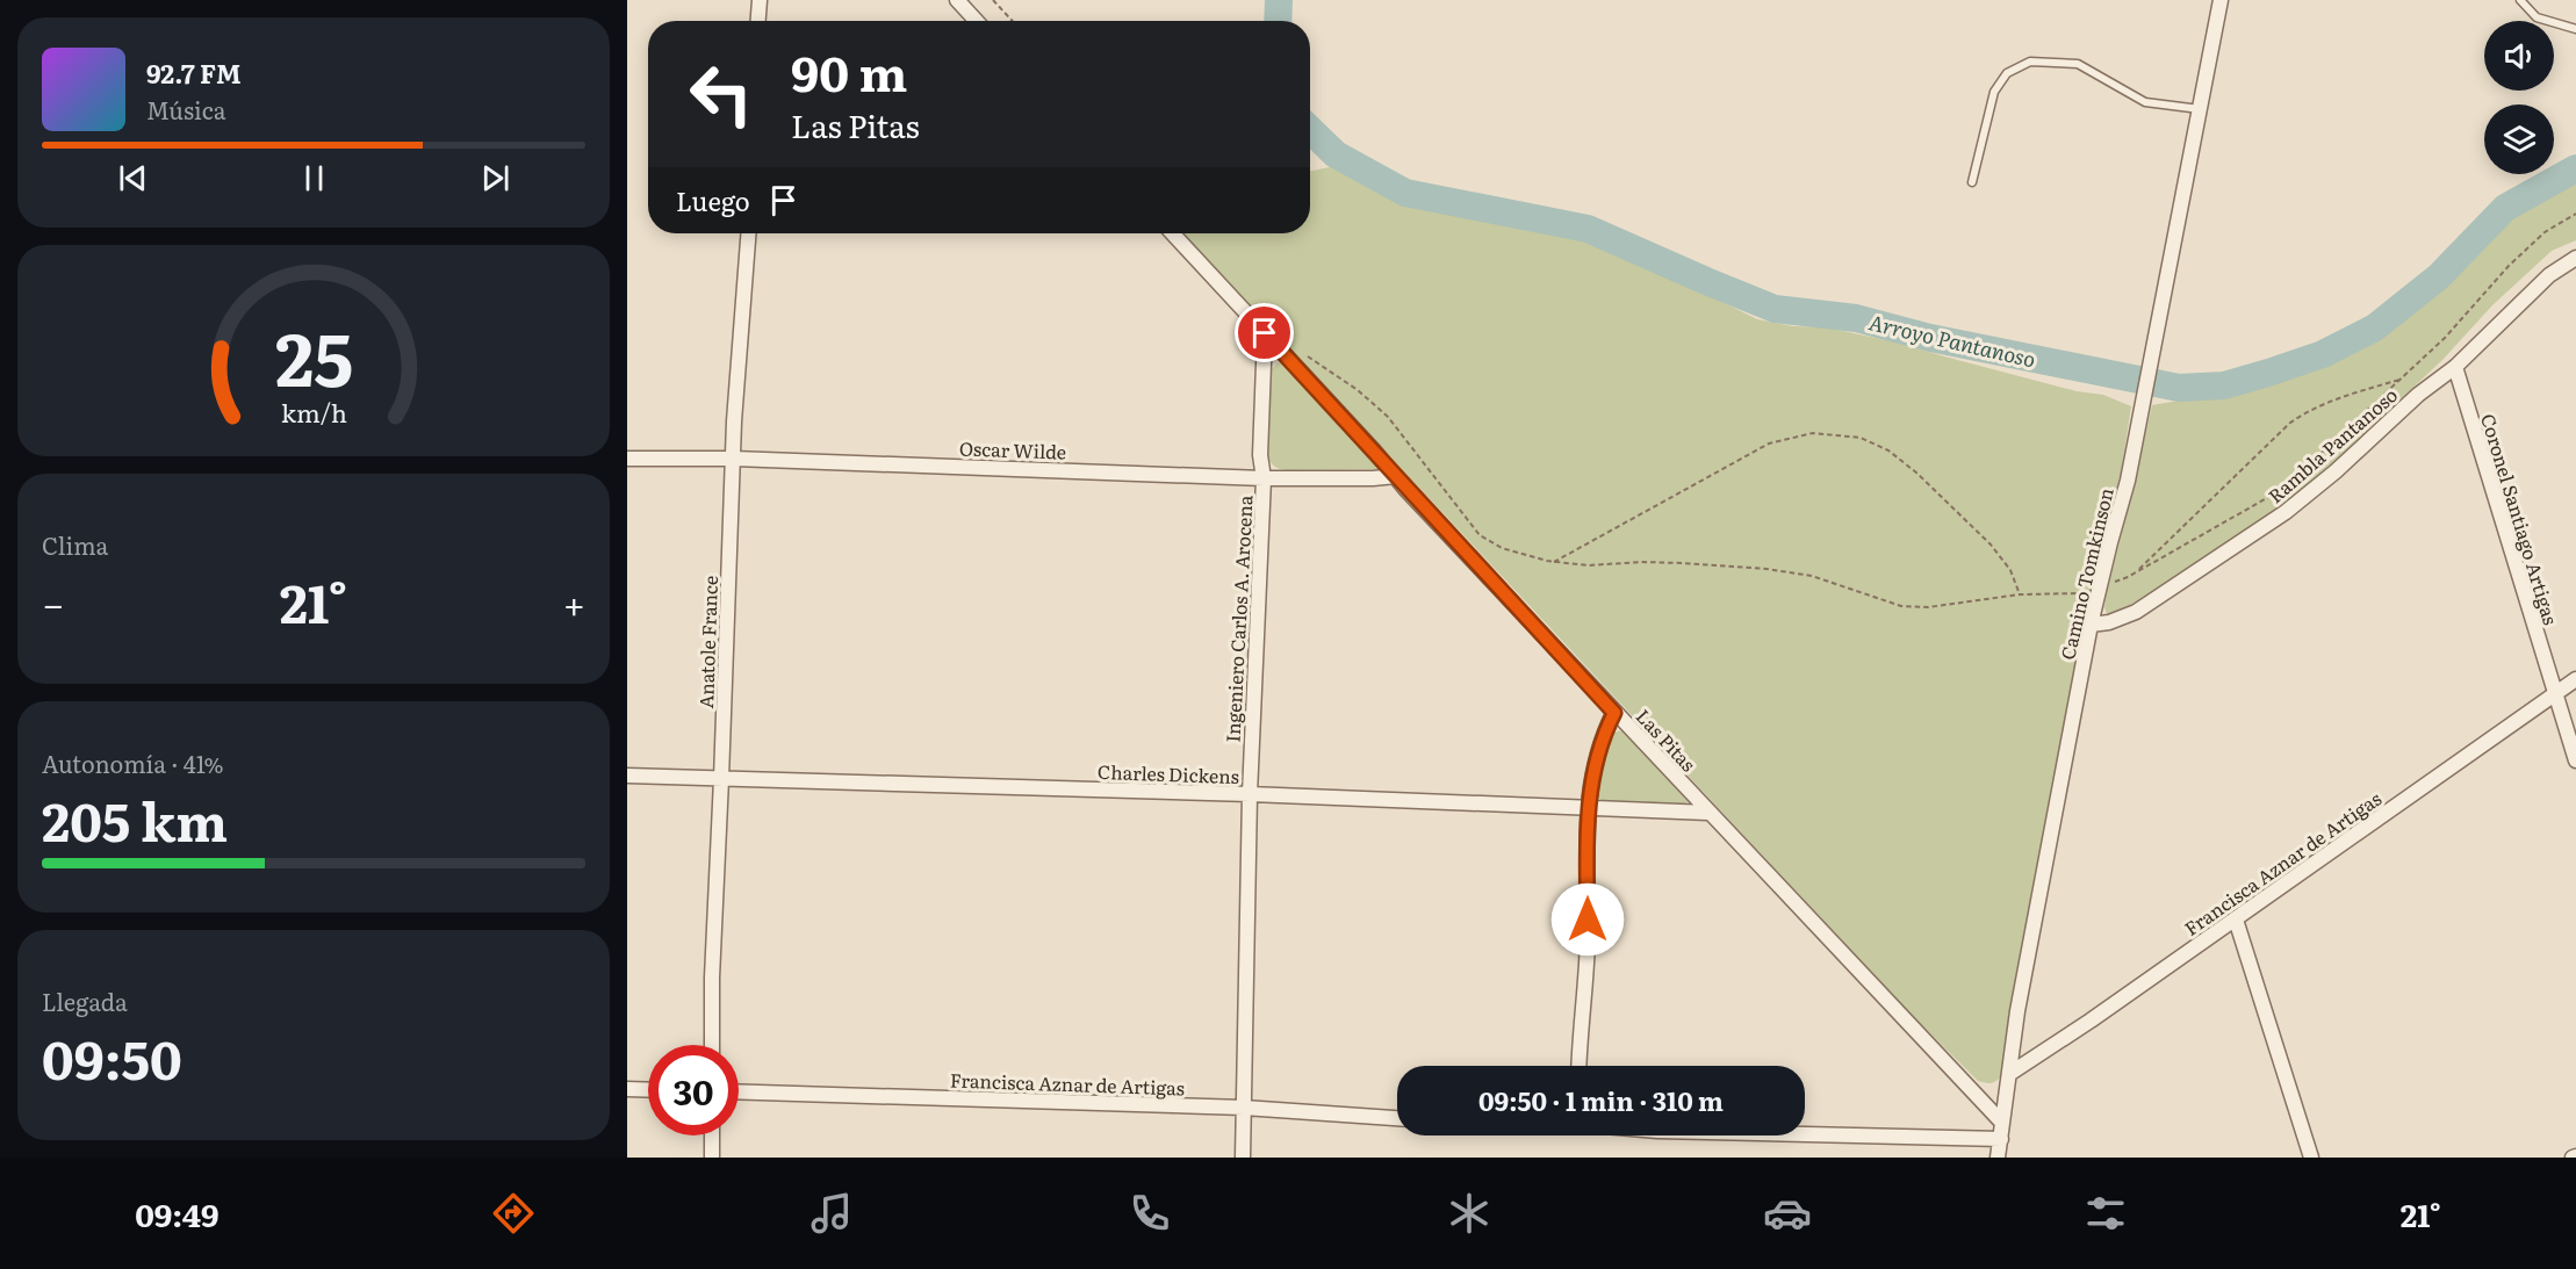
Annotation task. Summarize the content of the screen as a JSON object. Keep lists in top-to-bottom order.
{
  "streets": {
    "street": [
      "Rambla Pantanoso",
      "Oscar Wilde",
      "Coronel Santiago Artigas",
      "Camino Tomkinson",
      "Ingeniero Carlos A. Arocena",
      "Anatole France",
      "Las Pitas",
      "Charles Dickens",
      "Francisca Aznar de Artigas"
    ]
  },
  "crossings": [
    ["Rambla Pantanoso", "Coronel Santiago Artigas"],
    ["Rambla Pantanoso", "Camino Tomkinson"],
    ["Oscar Wilde", "Ingeniero Carlos A. Arocena"],
    ["Oscar Wilde", "Anatole France"],
    ["Oscar Wilde", "Las Pitas"],
    ["Coronel Santiago Artigas", "Francisca Aznar de Artigas"],
    ["Camino Tomkinson", "Las Pitas"],
    ["Camino Tomkinson", "Francisca Aznar de Artigas"],
    ["Ingeniero Carlos A. Arocena", "Las Pitas"],
    ["Ingeniero Carlos A. Arocena", "Charles Dickens"],
    ["Ingeniero Carlos A. Arocena", "Francisca Aznar de Artigas"],
    ["Anatole France", "Charles Dickens"],
    ["Las Pitas", "Charles Dickens"]
  ],
  "water": ["Arroyo Pantanoso"],
  "page": {
    "turn": ["90 m", "Las Pitas"],
    "song": ["92.7 FM", "Música"],
    "then": "Luego",
    "tile": [
      "Clima",
      ["Autonomía · 41%", "205 km"],
      ["Llegada", "09:50"]
    ],
    "heat": ["−", "21°", "+"],
    "limit": "30",
    "trip": "09:50 · 1 min · 310 m",
    "tabs": ["09:49", "21°"],
    "gauge": ["25", "km/h"]
  }
}
